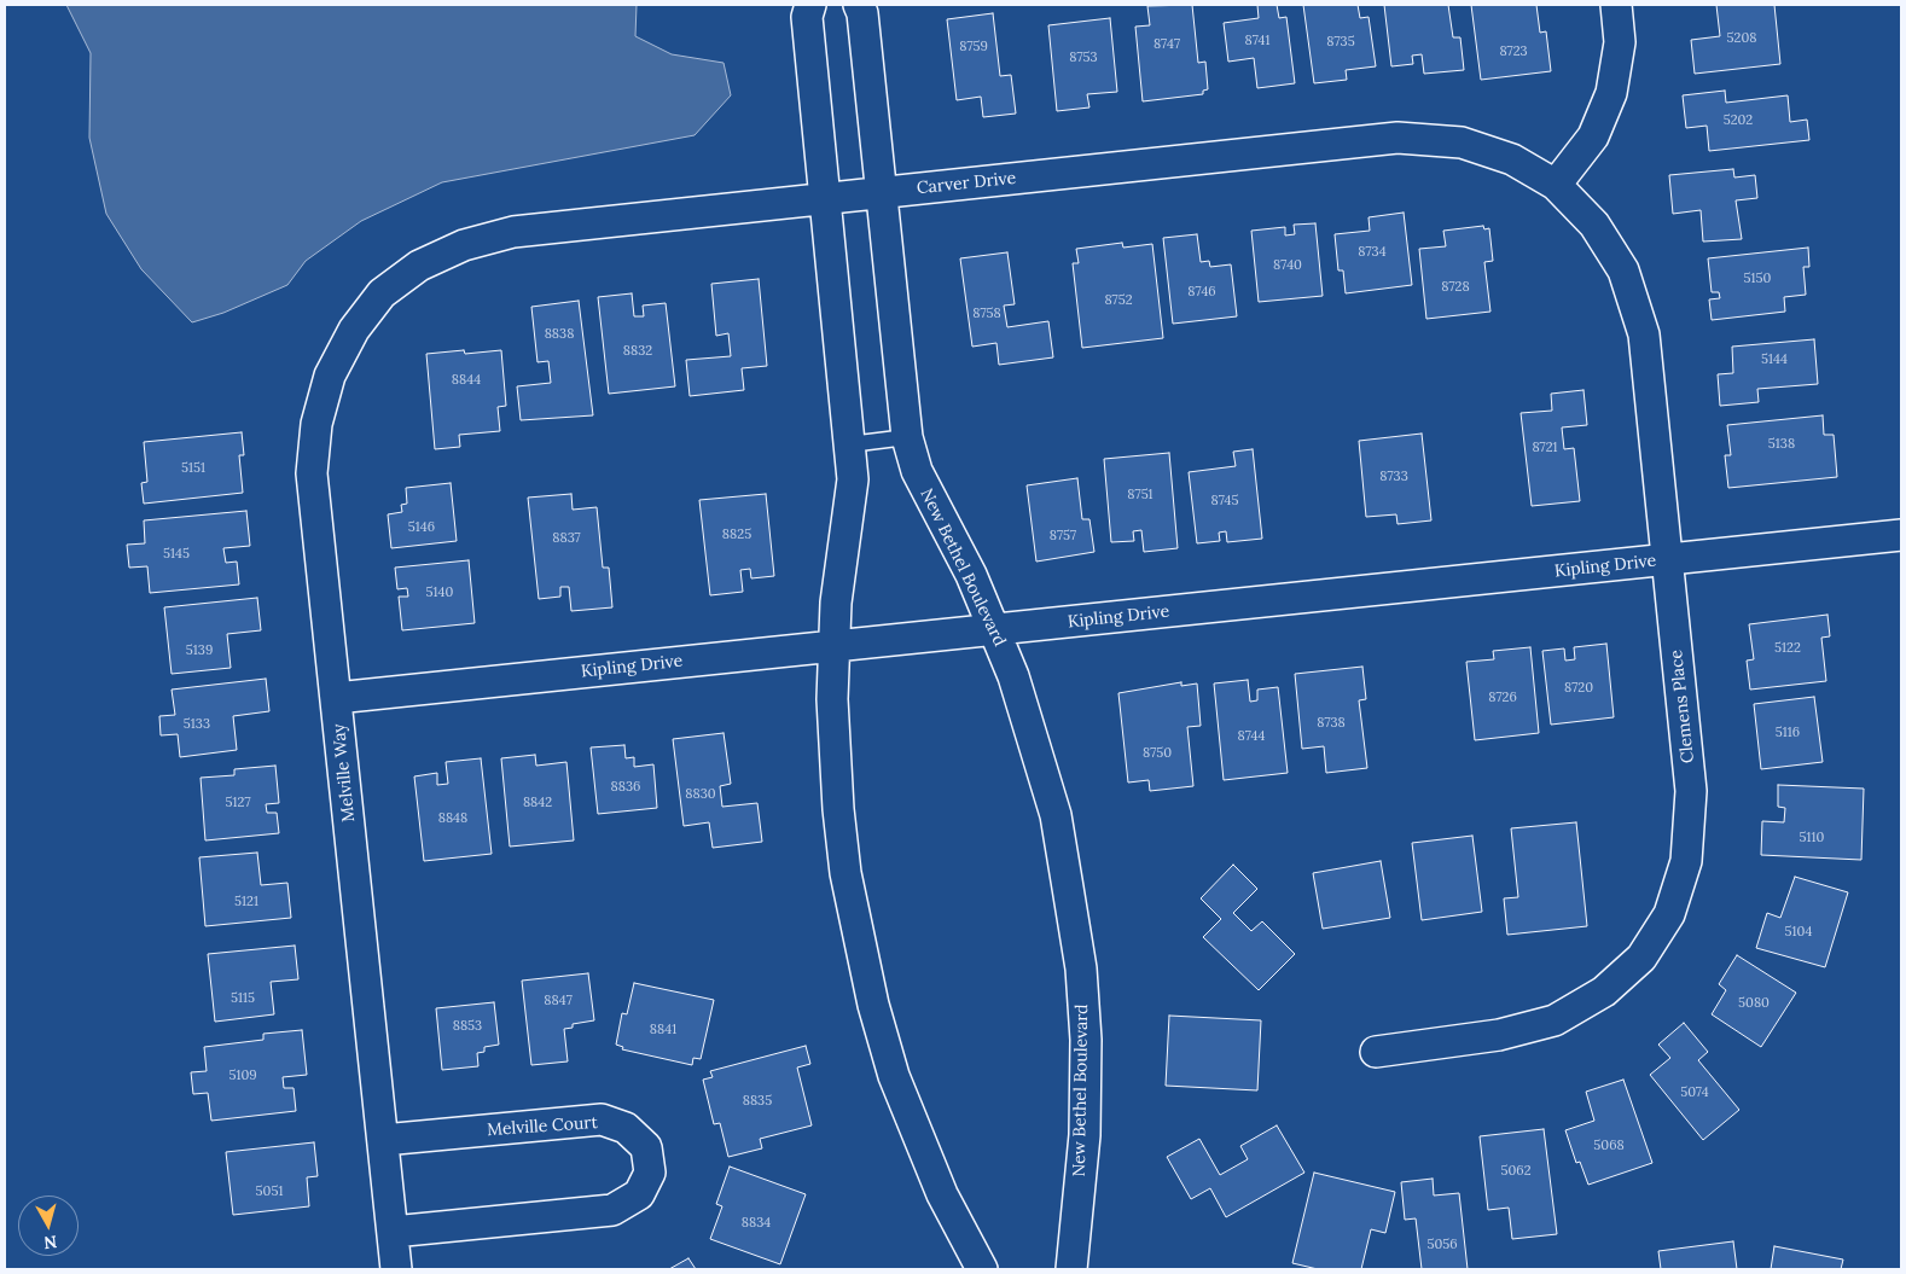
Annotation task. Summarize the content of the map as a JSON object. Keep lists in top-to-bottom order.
{
  "streets": {
    "street": [
      "Carver Drive",
      "Kipling Drive",
      "New Bethel Boulevard",
      "Clemens Place",
      "Melville Way",
      "Melville Court"
    ]
  },
  "crossings": [
    ["Carver Drive", "New Bethel Boulevard"],
    ["Carver Drive", "Clemens Place"],
    ["Carver Drive", "Melville Way"],
    ["Kipling Drive", "New Bethel Boulevard"],
    ["Kipling Drive", "Clemens Place"],
    ["Kipling Drive", "Melville Way"],
    ["Melville Way", "Melville Court"]
  ],
  "house_numbers": [
    "5208",
    "8741",
    "8735",
    "8747",
    "8759",
    "8723",
    "8753",
    "5202",
    "8734",
    "8740",
    "5150",
    "8728",
    "8746",
    "8752",
    "8758",
    "8838",
    "8832",
    "5144",
    "8844",
    "5138",
    "8721",
    "5151",
    "8733",
    "8751",
    "8745",
    "5146",
    "8825",
    "8757",
    "8837",
    "5145",
    "5140",
    "5122",
    "5139",
    "8720",
    "8726",
    "8738",
    "5133",
    "5116",
    "8744",
    "8750",
    "8836",
    "8830",
    "5127",
    "8842",
    "8848",
    "5110",
    "5121",
    "5104",
    "5115",
    "8847",
    "5080",
    "8853",
    "8841",
    "5109",
    "5074",
    "8835",
    "5068",
    "5062",
    "5051",
    "8834",
    "5056"
  ],
  "north": "bottom"
}
